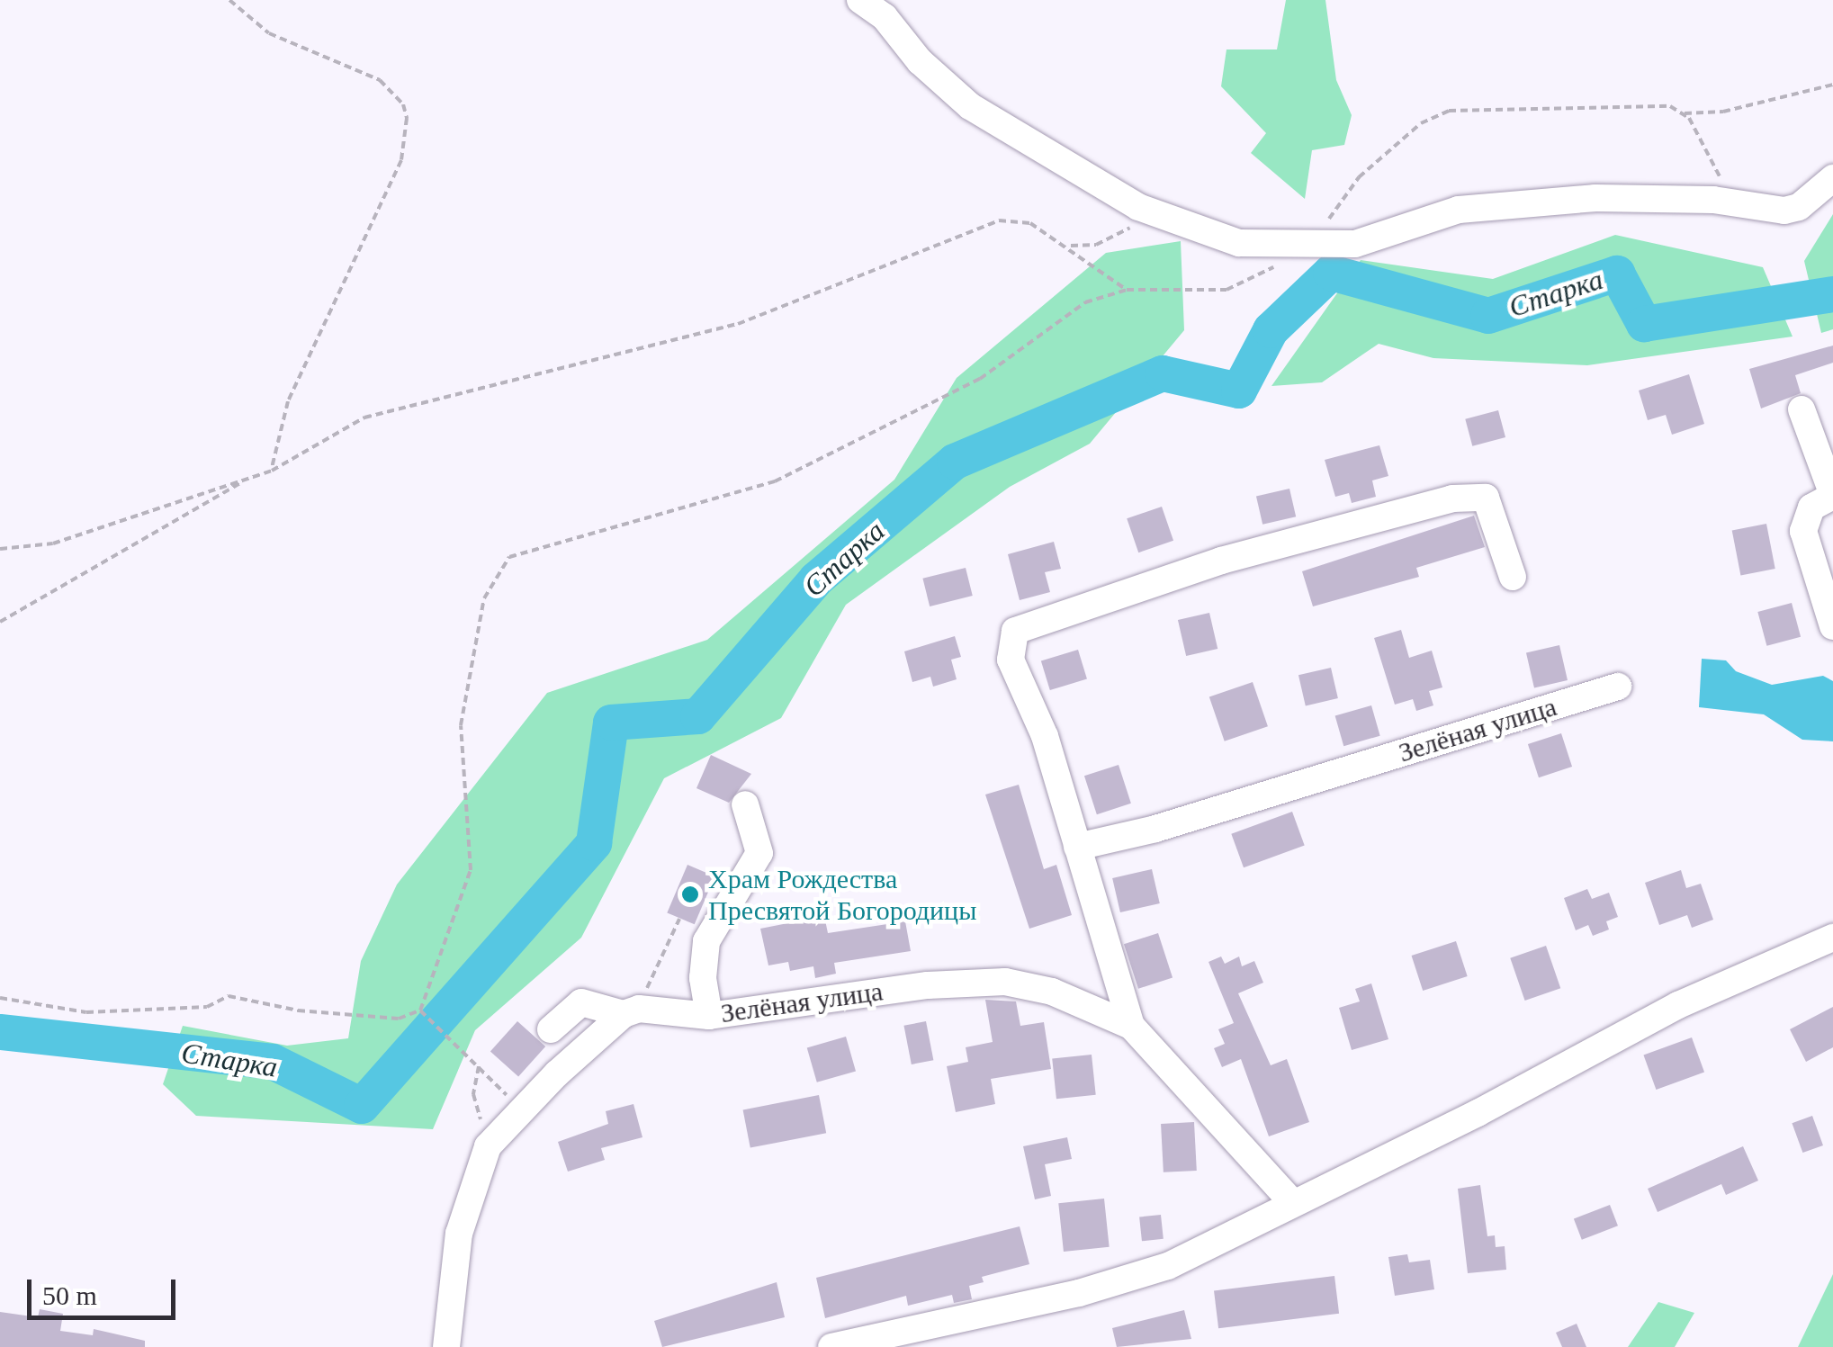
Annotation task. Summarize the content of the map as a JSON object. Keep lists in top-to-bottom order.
{
  "streets": {
    "street": ["Зелёная улица"]
  },
  "water": ["Старка"],
  "places": ["Храм Рождества Пресвятой Богородицы"],
  "scale_bar": "50 m"
}
